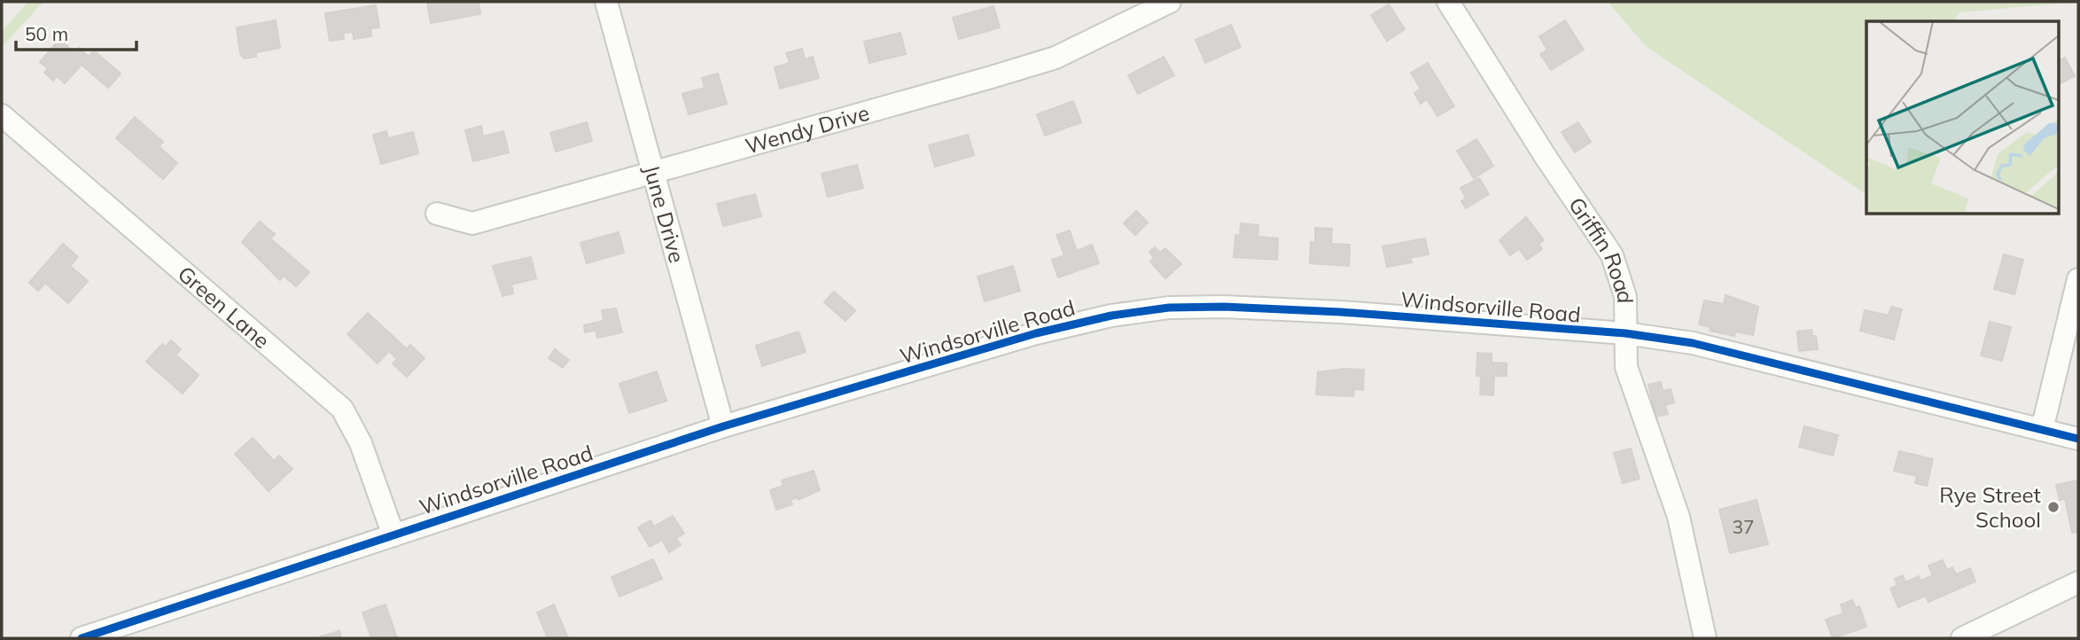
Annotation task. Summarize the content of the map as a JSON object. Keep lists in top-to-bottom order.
{
  "streets": {
    "street": [
      "Wendy Drive",
      "June Drive",
      "Griffin Road",
      "Green Lane",
      "Windsorville Road"
    ]
  },
  "crossings": [
    ["Wendy Drive", "June Drive"],
    ["June Drive", "Windsorville Road"],
    ["Griffin Road", "Windsorville Road"],
    ["Green Lane", "Windsorville Road"]
  ],
  "places": ["Rye Street School"],
  "house_numbers": ["37"],
  "scale_bar": "50 m"
}
